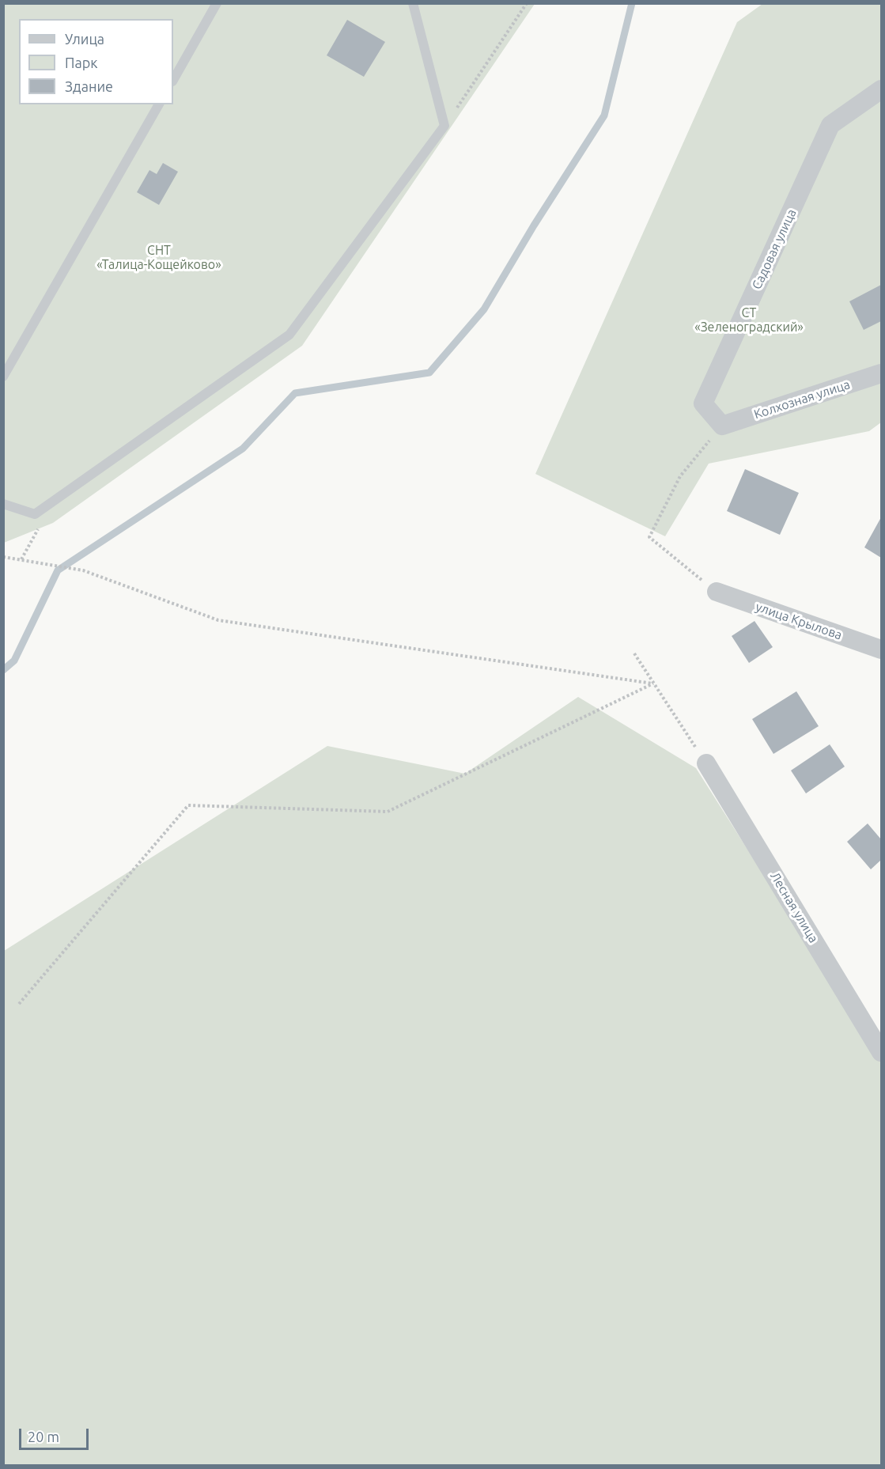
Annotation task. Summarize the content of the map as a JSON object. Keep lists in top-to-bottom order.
{
  "streets": {
    "street": [
      "Садовая улица",
      "Колхозная улица",
      "улица Крылова",
      "Лесная улица"
    ]
  },
  "crossings": [
    ["Садовая улица", "Колхозная улица"]
  ],
  "parks": ["СНТ «Талица-Кощейково»", "СТ «Зеленоградский»"],
  "legend": ["Улица", "Парк", "Здание"],
  "scale_bar": "20 m"
}
